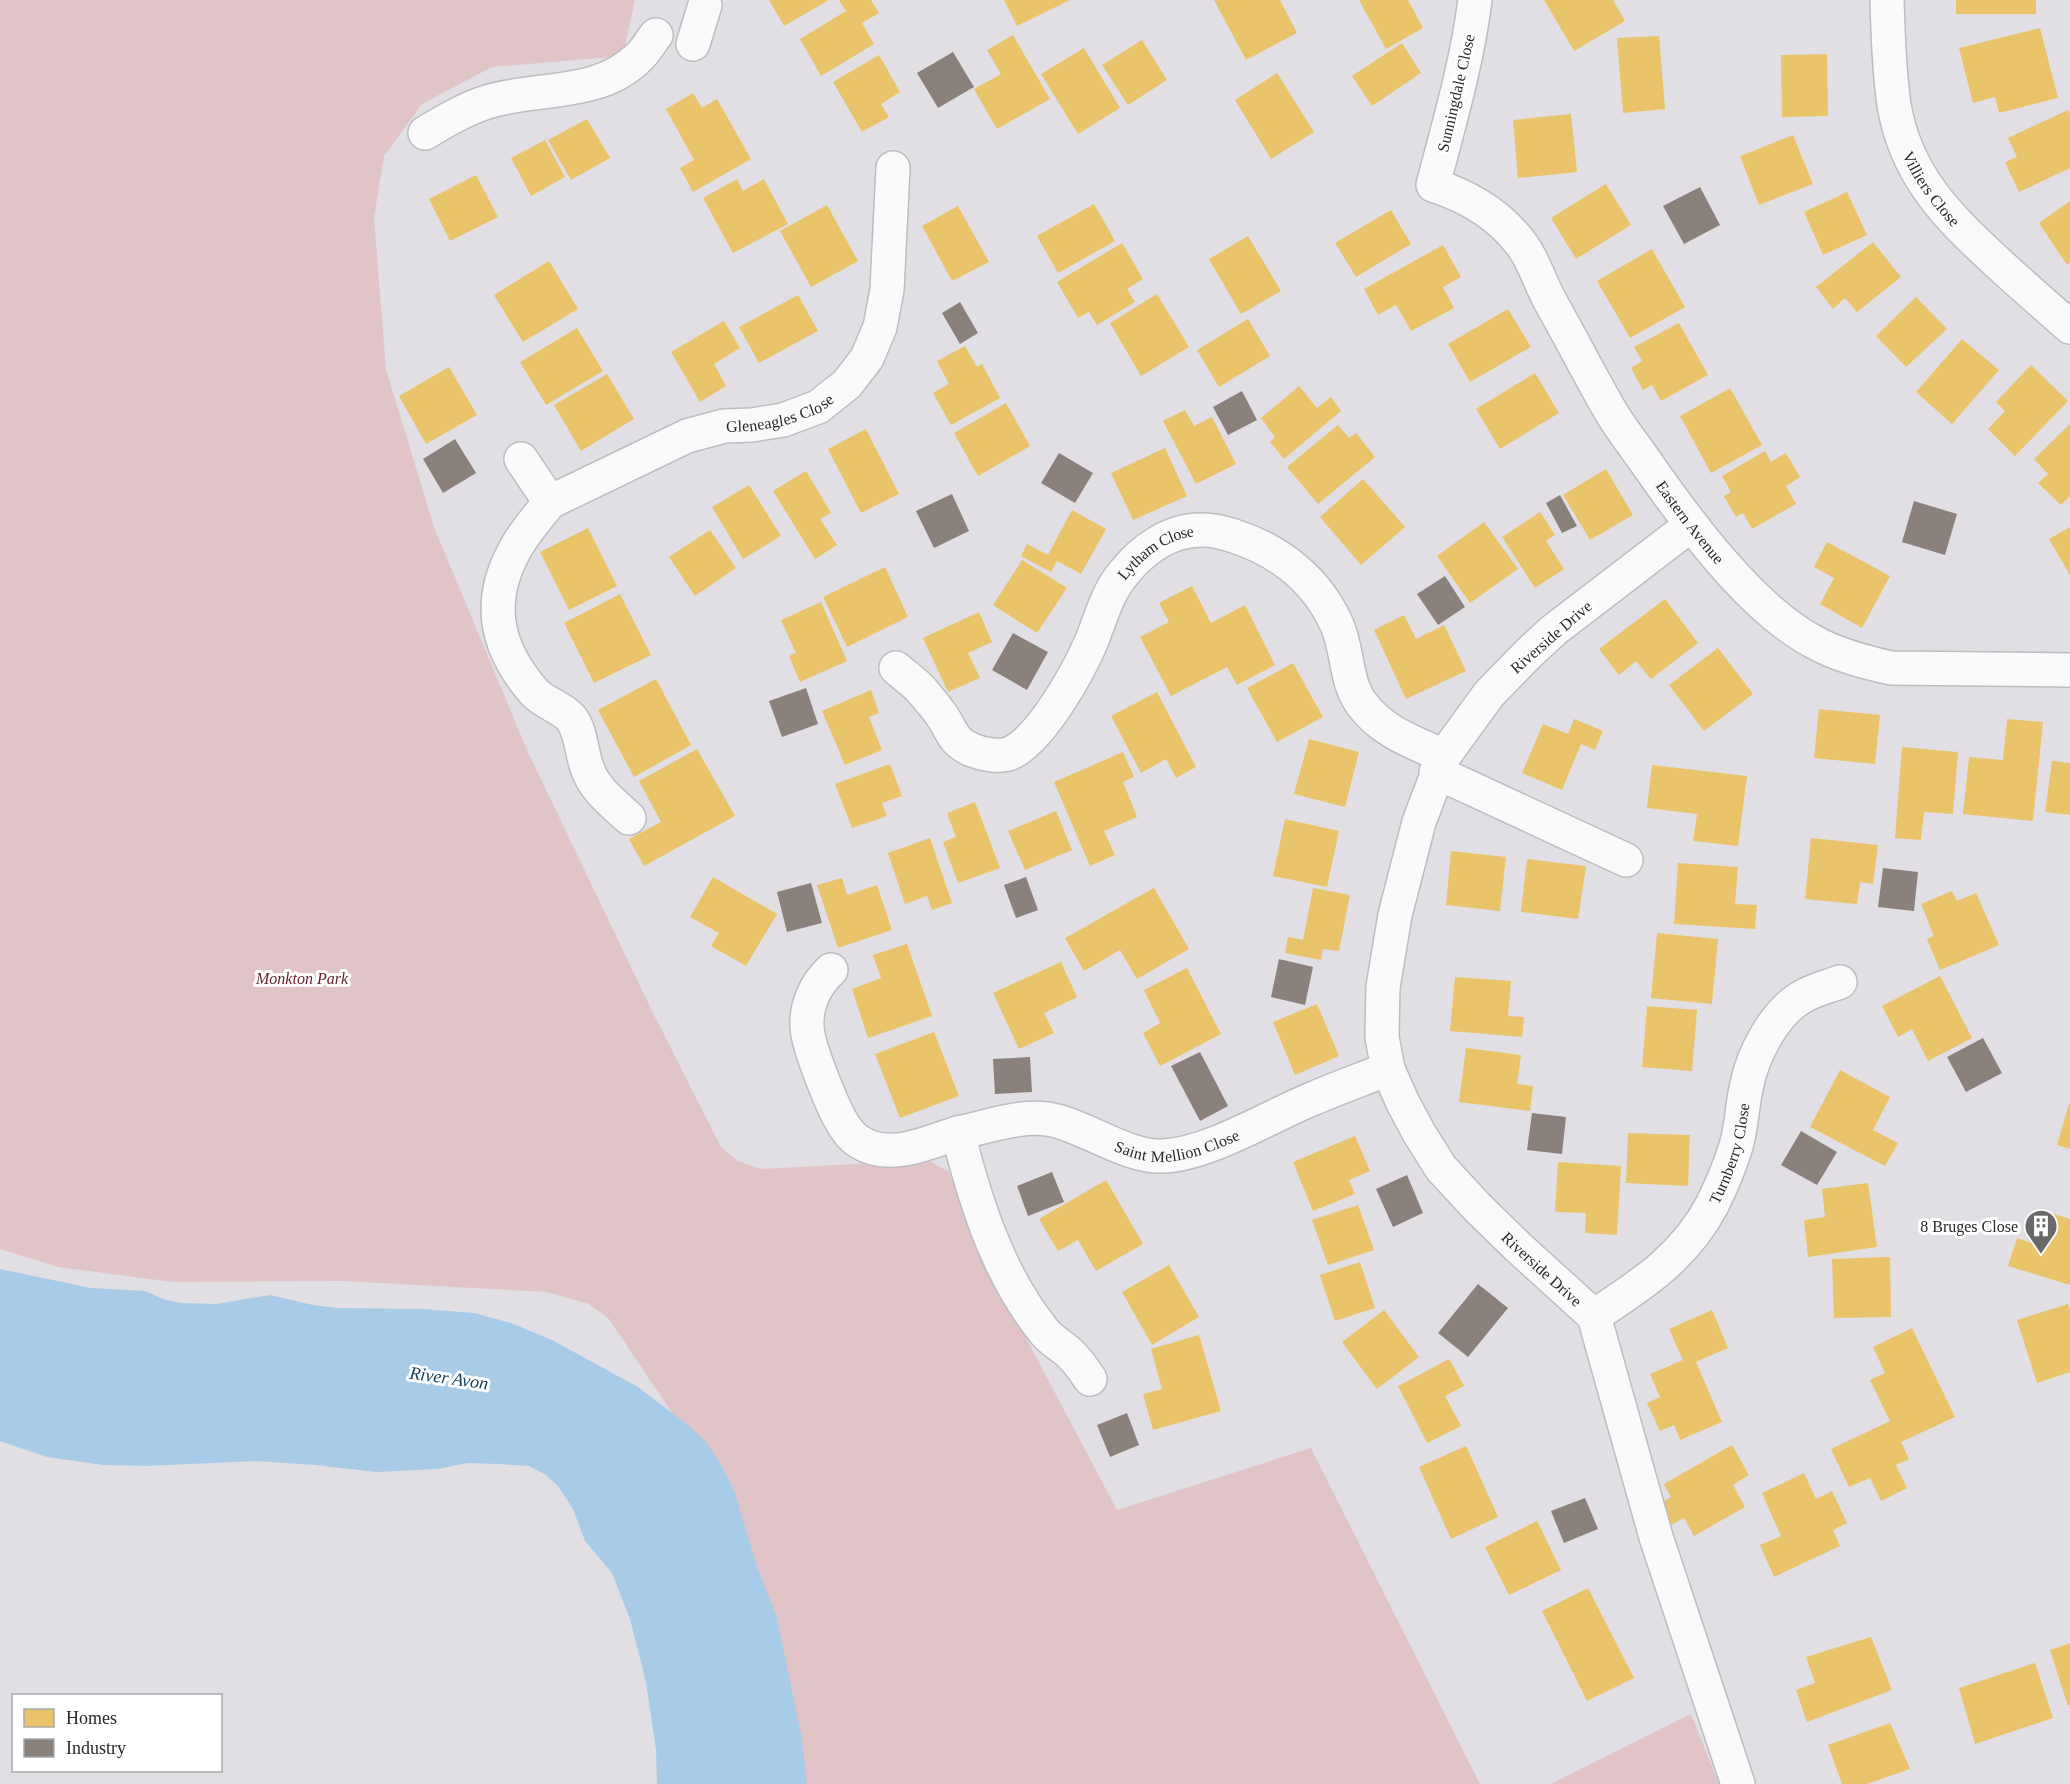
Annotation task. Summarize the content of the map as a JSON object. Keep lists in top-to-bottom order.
{
  "streets": {
    "street": [
      "Sunningdale Close",
      "Villiers Close",
      "Gleneagles Close",
      "Eastern Avenue",
      "Lytham Close",
      "Riverside Drive",
      "Saint Mellion Close",
      "Turnberry Close"
    ]
  },
  "crossings": [
    ["Sunningdale Close", "Eastern Avenue"],
    ["Eastern Avenue", "Riverside Drive"],
    ["Lytham Close", "Riverside Drive"],
    ["Riverside Drive", "Saint Mellion Close"],
    ["Riverside Drive", "Turnberry Close"]
  ],
  "water": ["River Avon"],
  "parks": ["Monkton Park"],
  "places": {
    "building": ["8 Bruges Close"]
  },
  "legend": ["Homes", "Industry"]
}
